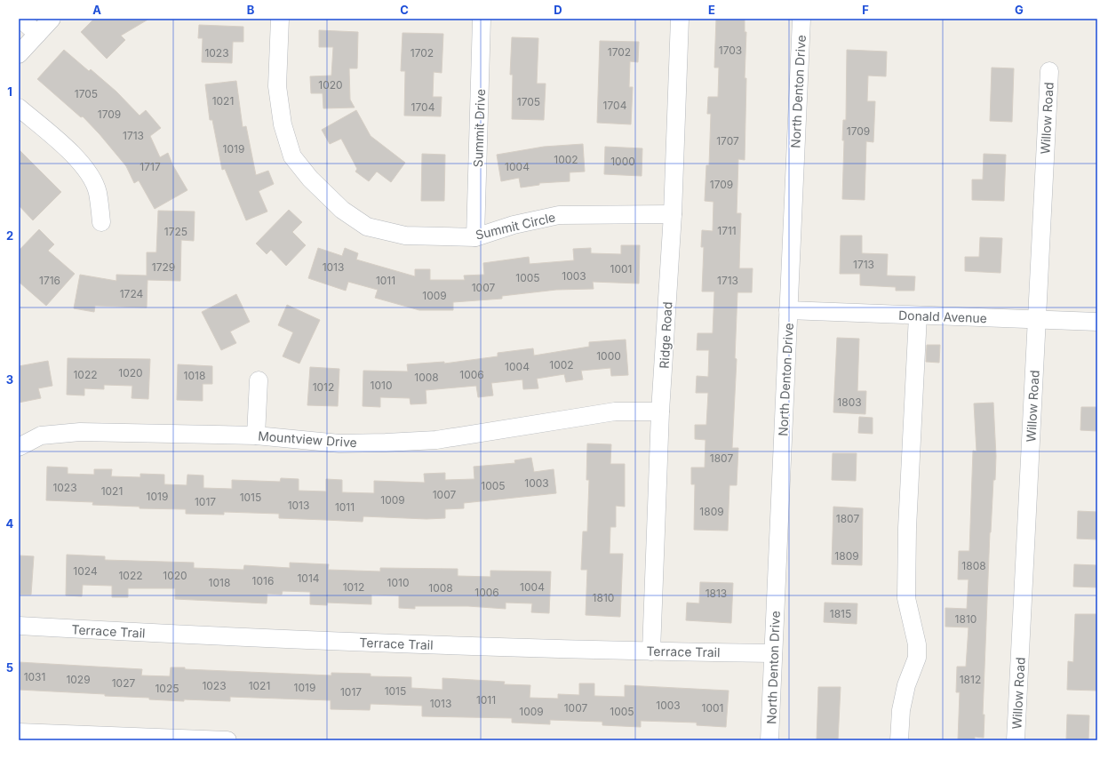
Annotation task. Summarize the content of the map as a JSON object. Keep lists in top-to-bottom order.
{
  "streets": {
    "street": [
      "North Denton Drive",
      "Willow Road",
      "Summit Drive",
      "Summit Circle",
      "Donald Avenue",
      "Ridge Road",
      "Mountview Drive",
      "Terrace Trail"
    ]
  },
  "crossings": [
    ["North Denton Drive", "Donald Avenue"],
    ["North Denton Drive", "Terrace Trail"],
    ["Willow Road", "Donald Avenue"],
    ["Summit Drive", "Summit Circle"],
    ["Summit Circle", "Ridge Road"],
    ["Ridge Road", "Mountview Drive"],
    ["Ridge Road", "Terrace Trail"]
  ],
  "house_numbers": [
    "1703",
    "1702",
    "1023",
    "1702",
    "1020",
    "1705",
    "1021",
    "1705",
    "1704",
    "1704",
    "1709",
    "1709",
    "1713",
    "1707",
    "1019",
    "1002",
    "1000",
    "1717",
    "1004",
    "1709",
    "1711",
    "1725",
    "1713",
    "1729",
    "1013",
    "1001",
    "1003",
    "1005",
    "1716",
    "1011",
    "1713",
    "1007",
    "1724",
    "1009",
    "1000",
    "1002",
    "1004",
    "1020",
    "1022",
    "1006",
    "1018",
    "1008",
    "1010",
    "1012",
    "1803",
    "1807",
    "1003",
    "1005",
    "1023",
    "1021",
    "1007",
    "1019",
    "1015",
    "1009",
    "1017",
    "1013",
    "1011",
    "1809",
    "1807",
    "1809",
    "1808",
    "1024",
    "1022",
    "1020",
    "1014",
    "1016",
    "1018",
    "1010",
    "1012",
    "1004",
    "1008",
    "1006",
    "1813",
    "1810",
    "1815",
    "1810",
    "1031",
    "1029",
    "1812",
    "1027",
    "1023",
    "1021",
    "1019",
    "1025",
    "1015",
    "1017",
    "1011",
    "1013",
    "1003",
    "1007",
    "1001",
    "1009",
    "1005"
  ],
  "grid": {
    "columns": [
      "A",
      "B",
      "C",
      "D",
      "E",
      "F",
      "G"
    ],
    "rows": [
      "1",
      "2",
      "3",
      "4",
      "5"
    ]
  }
}
